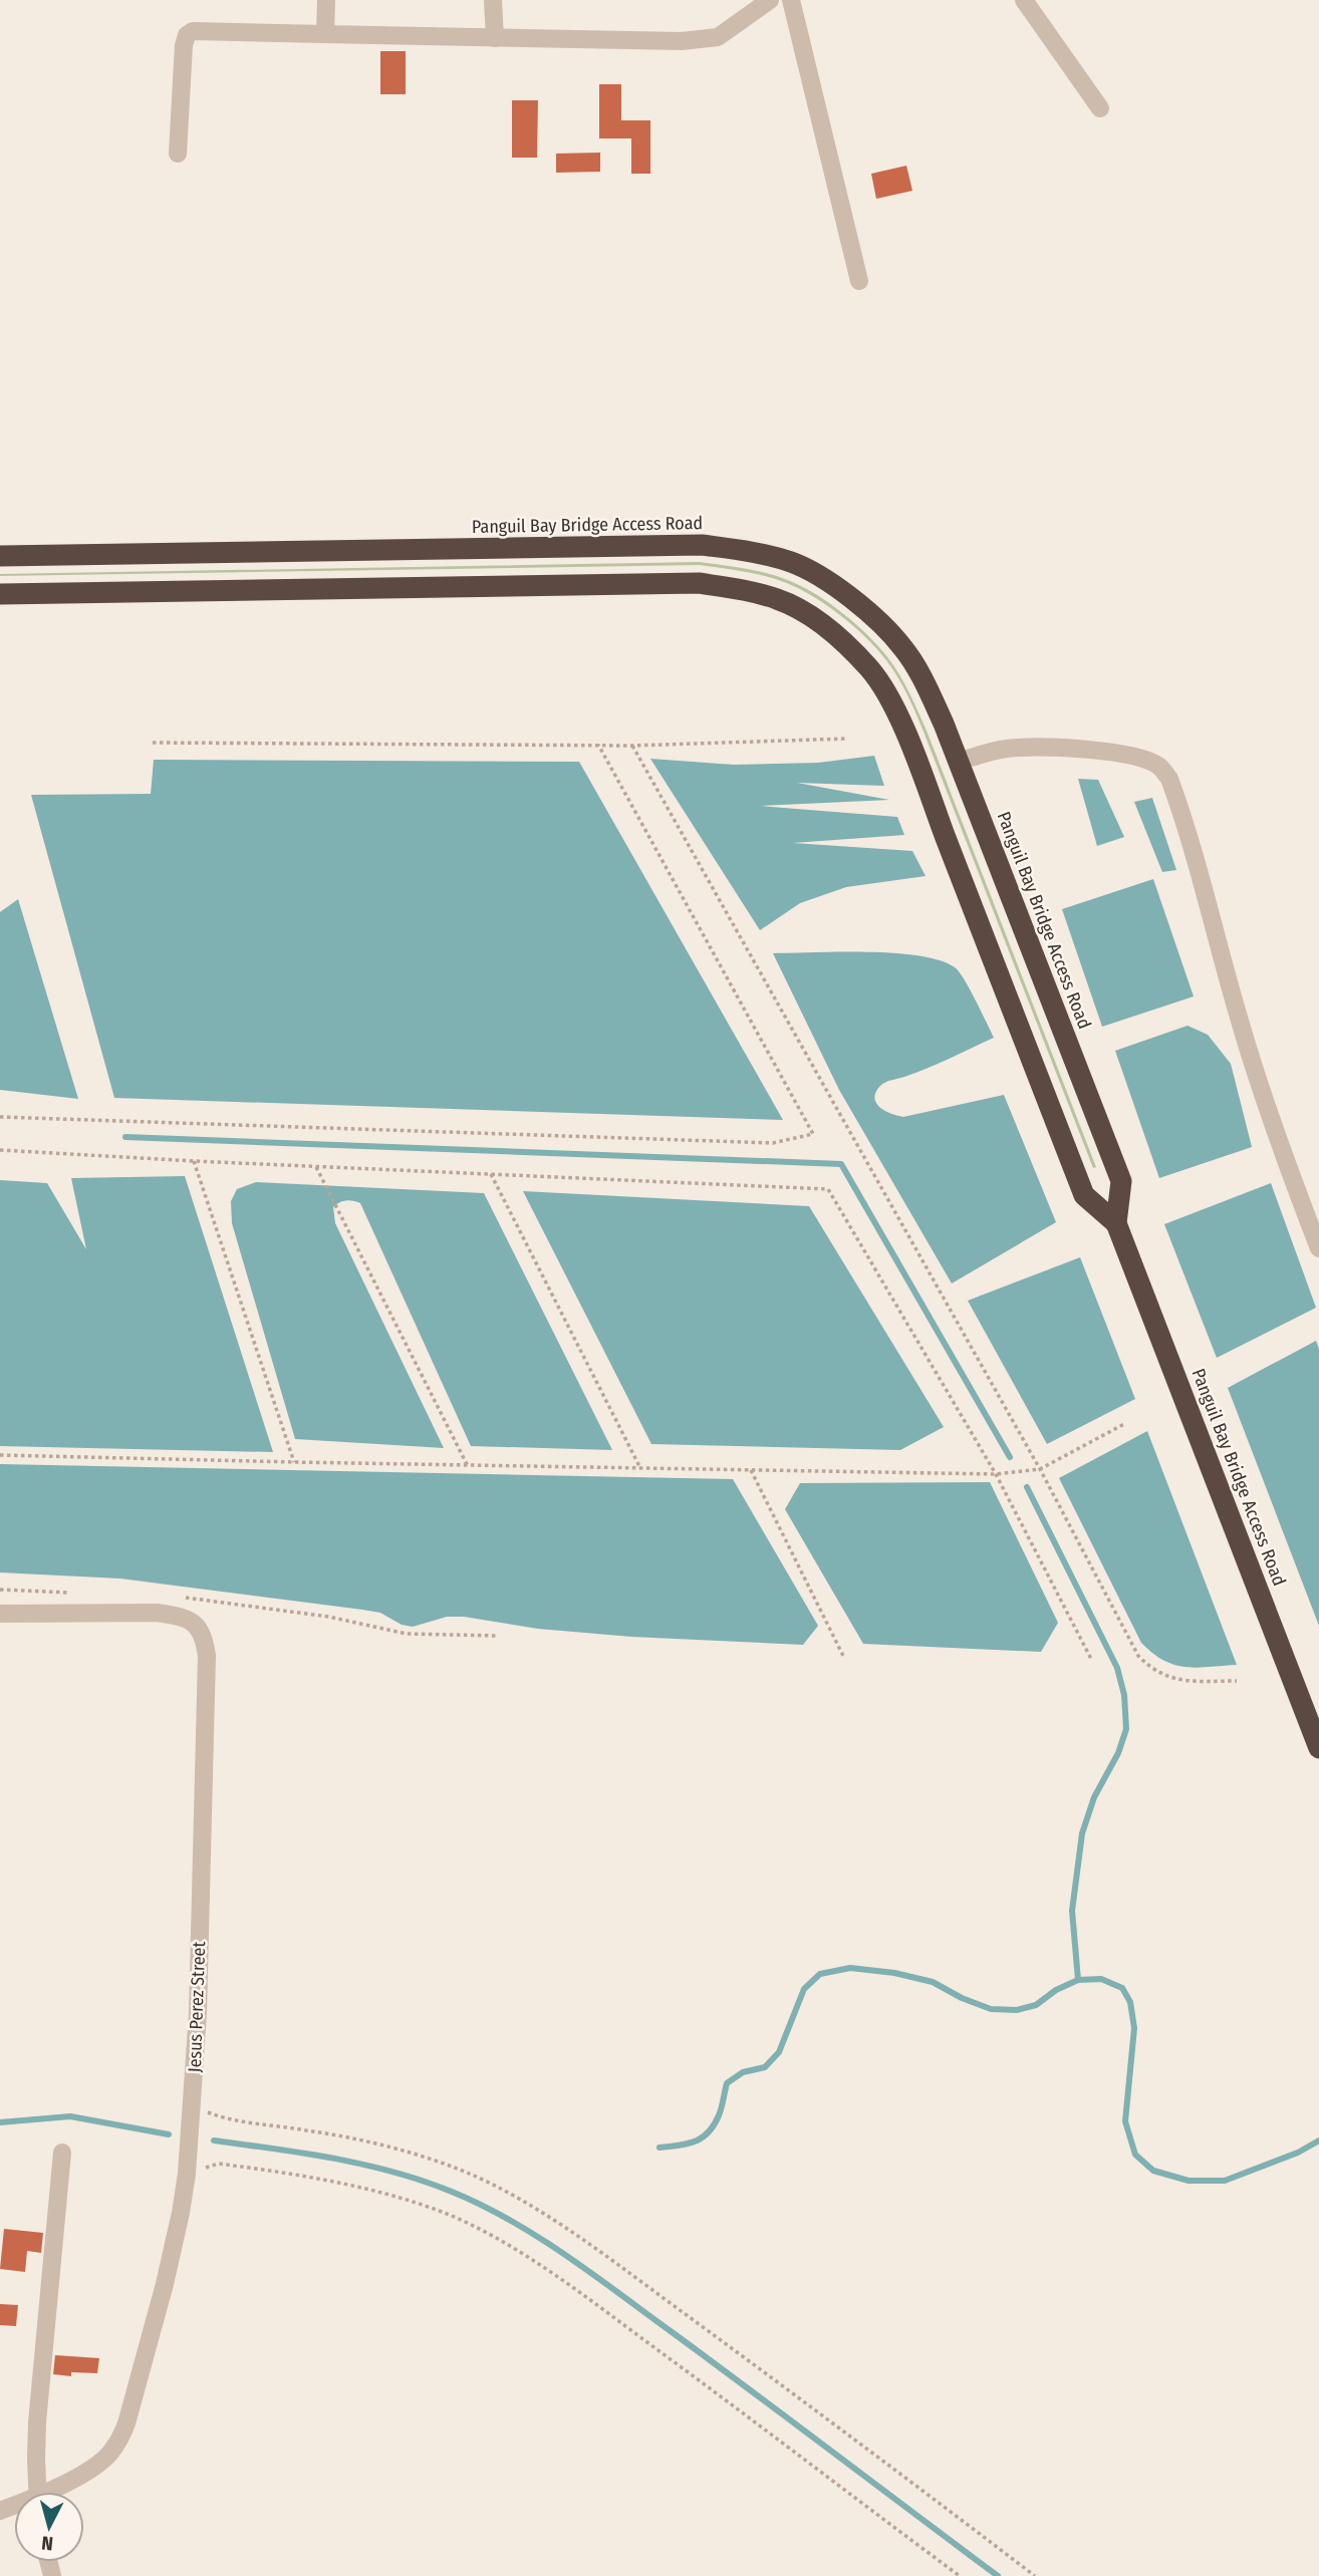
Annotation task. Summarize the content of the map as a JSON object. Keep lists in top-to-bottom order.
{
  "streets": {
    "highway": ["Panguil Bay Bridge Access Road"],
    "street": ["Jesus Perez Street"]
  },
  "north": "bottom"
}
